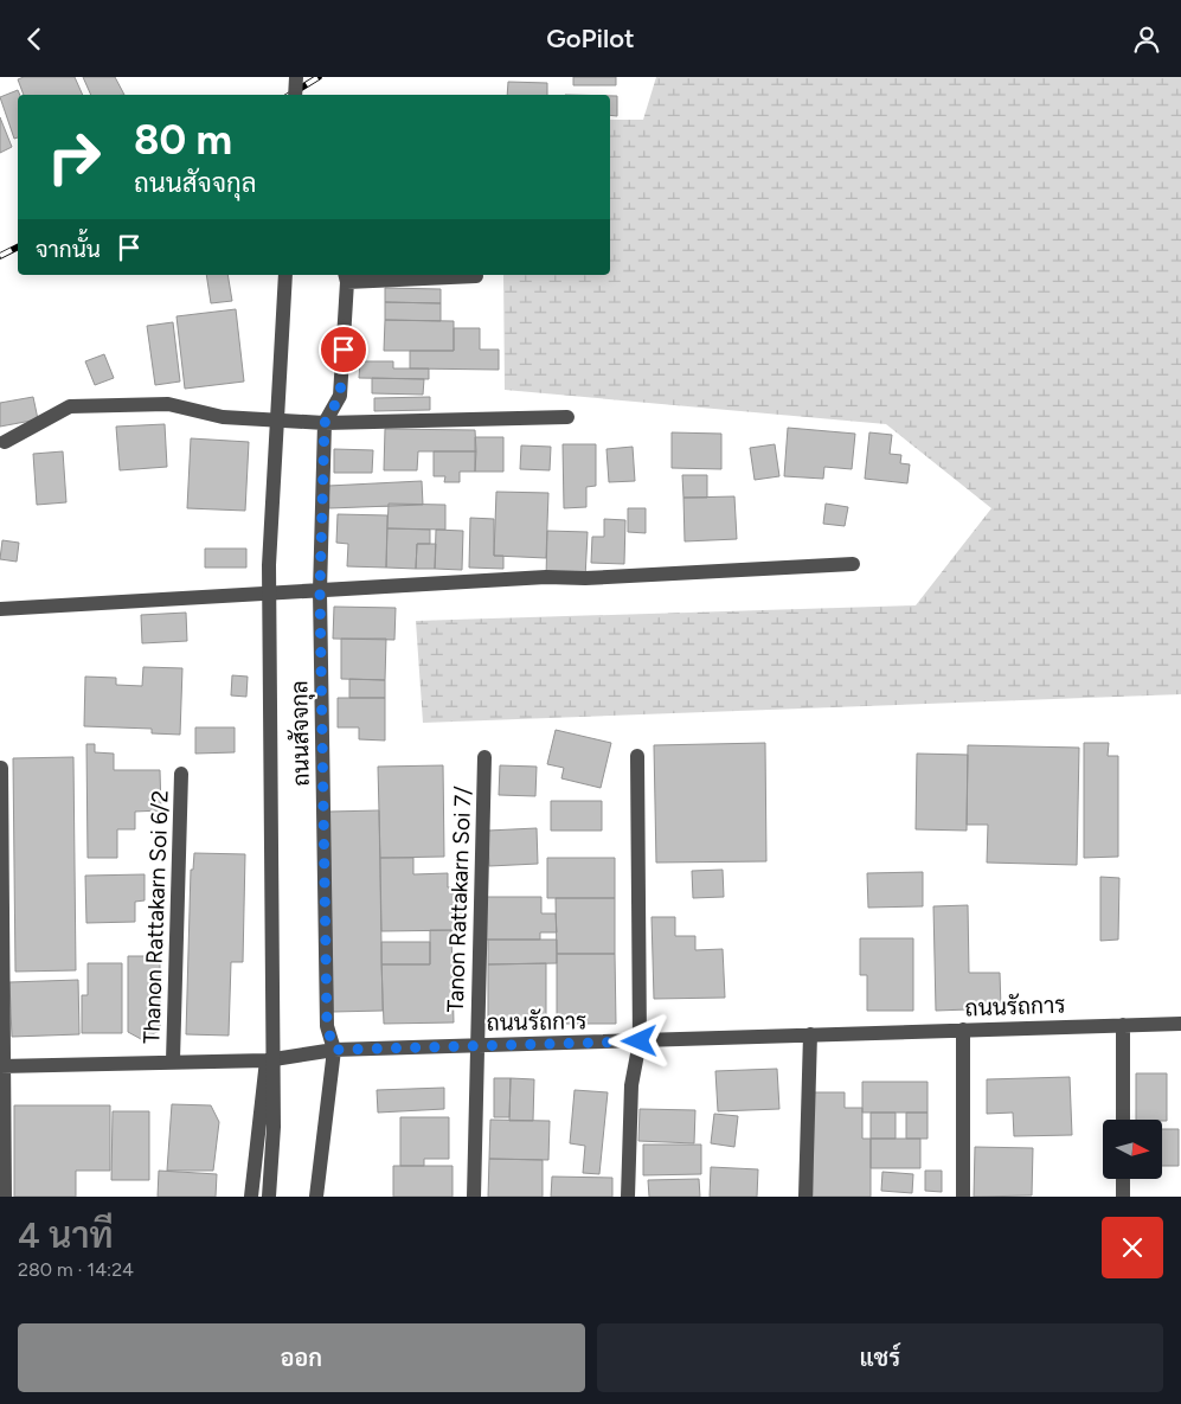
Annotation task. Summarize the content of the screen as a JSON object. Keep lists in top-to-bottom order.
{
  "streets": {
    "street": [
      "ถนนสัจจกุล",
      "Tanon Rattakarn Soi 7/",
      "Thanon Rattakarn Soi 6/2",
      "ถนนรัถการ"
    ]
  },
  "crossings": [
    ["ถนนสัจจกุล", "ถนนรัถการ"],
    ["Tanon Rattakarn Soi 7/", "ถนนรัถการ"],
    ["Thanon Rattakarn Soi 6/2", "ถนนรัถการ"]
  ],
  "north": "right",
  "page": {
    "header": "GoPilot",
    "turn": ["80 m", "ถนนสัจจกุล"],
    "then": "จากนั้น",
    "heading": ["4 นาที", "280 m · 14:24"],
    "buttons": ["ออก", "แชร์"]
  }
}
